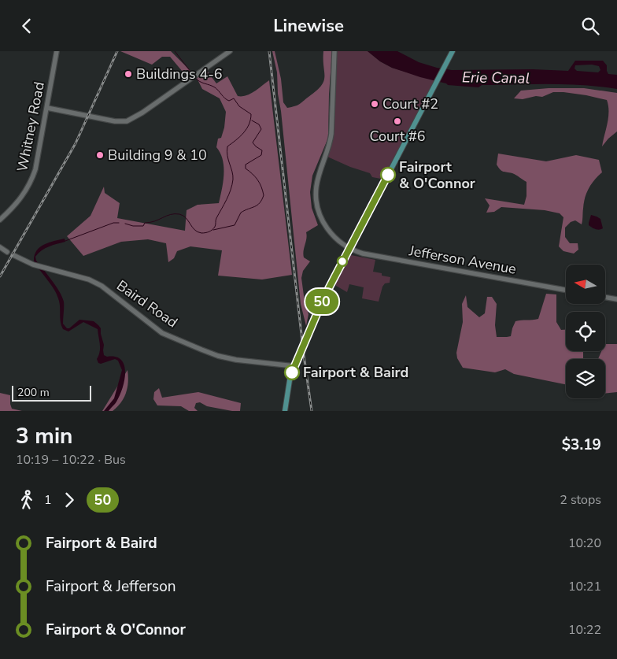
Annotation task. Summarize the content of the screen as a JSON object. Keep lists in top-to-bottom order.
{
  "streets": {
    "street": ["Whitney Road", "Jefferson Avenue", "Baird Road"]
  },
  "water": ["Erie Canal"],
  "places": [
    "Buildings 4-6",
    "Court #2",
    "Court #6",
    "Building 9 & 10",
    "Fairport & O'Connor",
    "Fairport & Baird"
  ],
  "lines": ["bus line 50"],
  "scale_bar": "200 m",
  "north": "left",
  "page": {
    "header": "Linewise",
    "on_map": "50",
    "scale": "200 m",
    "heading": ["3 min", "10:19 – 10:22 · Bus", "$3.19"],
    "legs": ["1", "50", "2 stops"],
    "list": [
      {
        "name": "Fairport & Baird",
        "value": "10:20"
      },
      {
        "name": "Fairport & Jefferson",
        "value": "10:21"
      },
      {
        "name": "Fairport & O'Connor",
        "value": "10:22"
      }
    ]
  }
}
